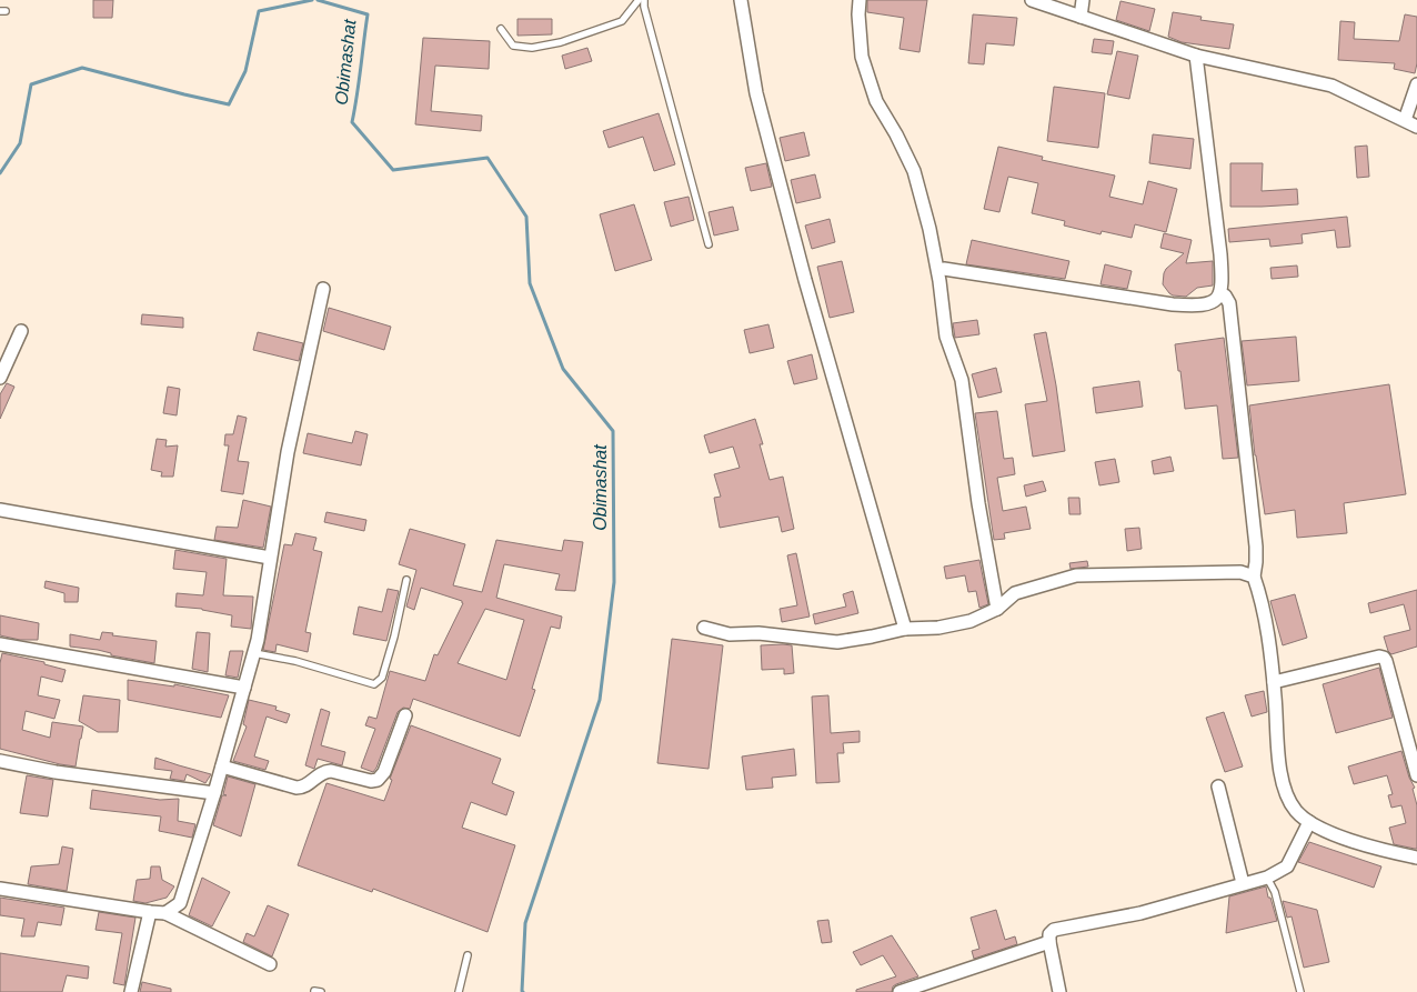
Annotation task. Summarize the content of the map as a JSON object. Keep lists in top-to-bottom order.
{
  "water": ["Obimashat"]
}
